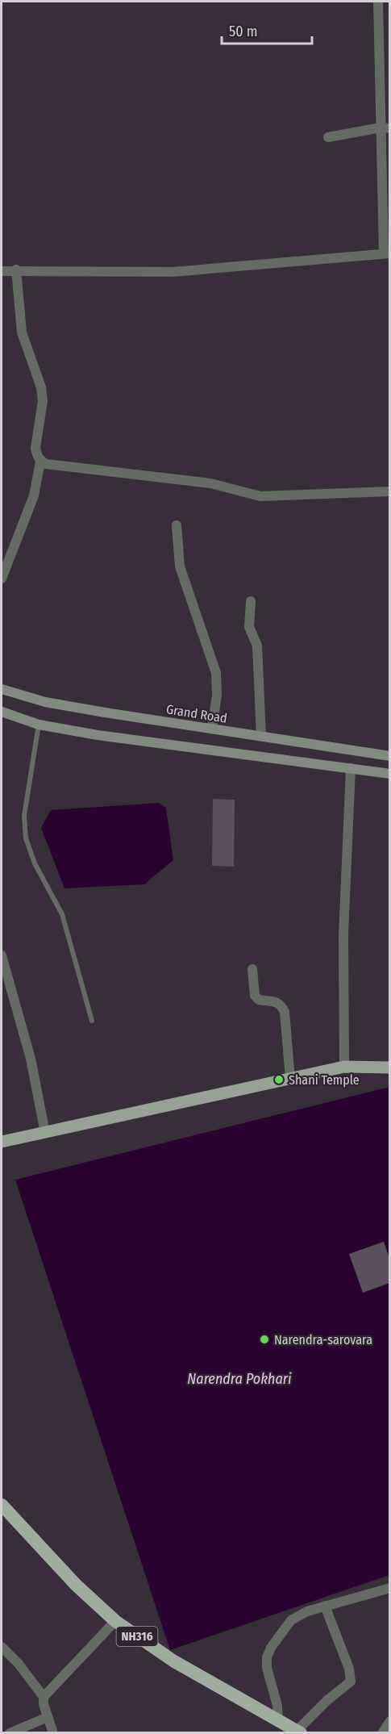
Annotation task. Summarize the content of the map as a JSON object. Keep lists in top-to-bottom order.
{
  "streets": {
    "highway": ["NH316"],
    "main road": ["Grand Road"]
  },
  "water": ["Narendra Pokhari"],
  "places": ["Shani Temple", "Narendra-sarovara"],
  "scale_bar": "50 m"
}
